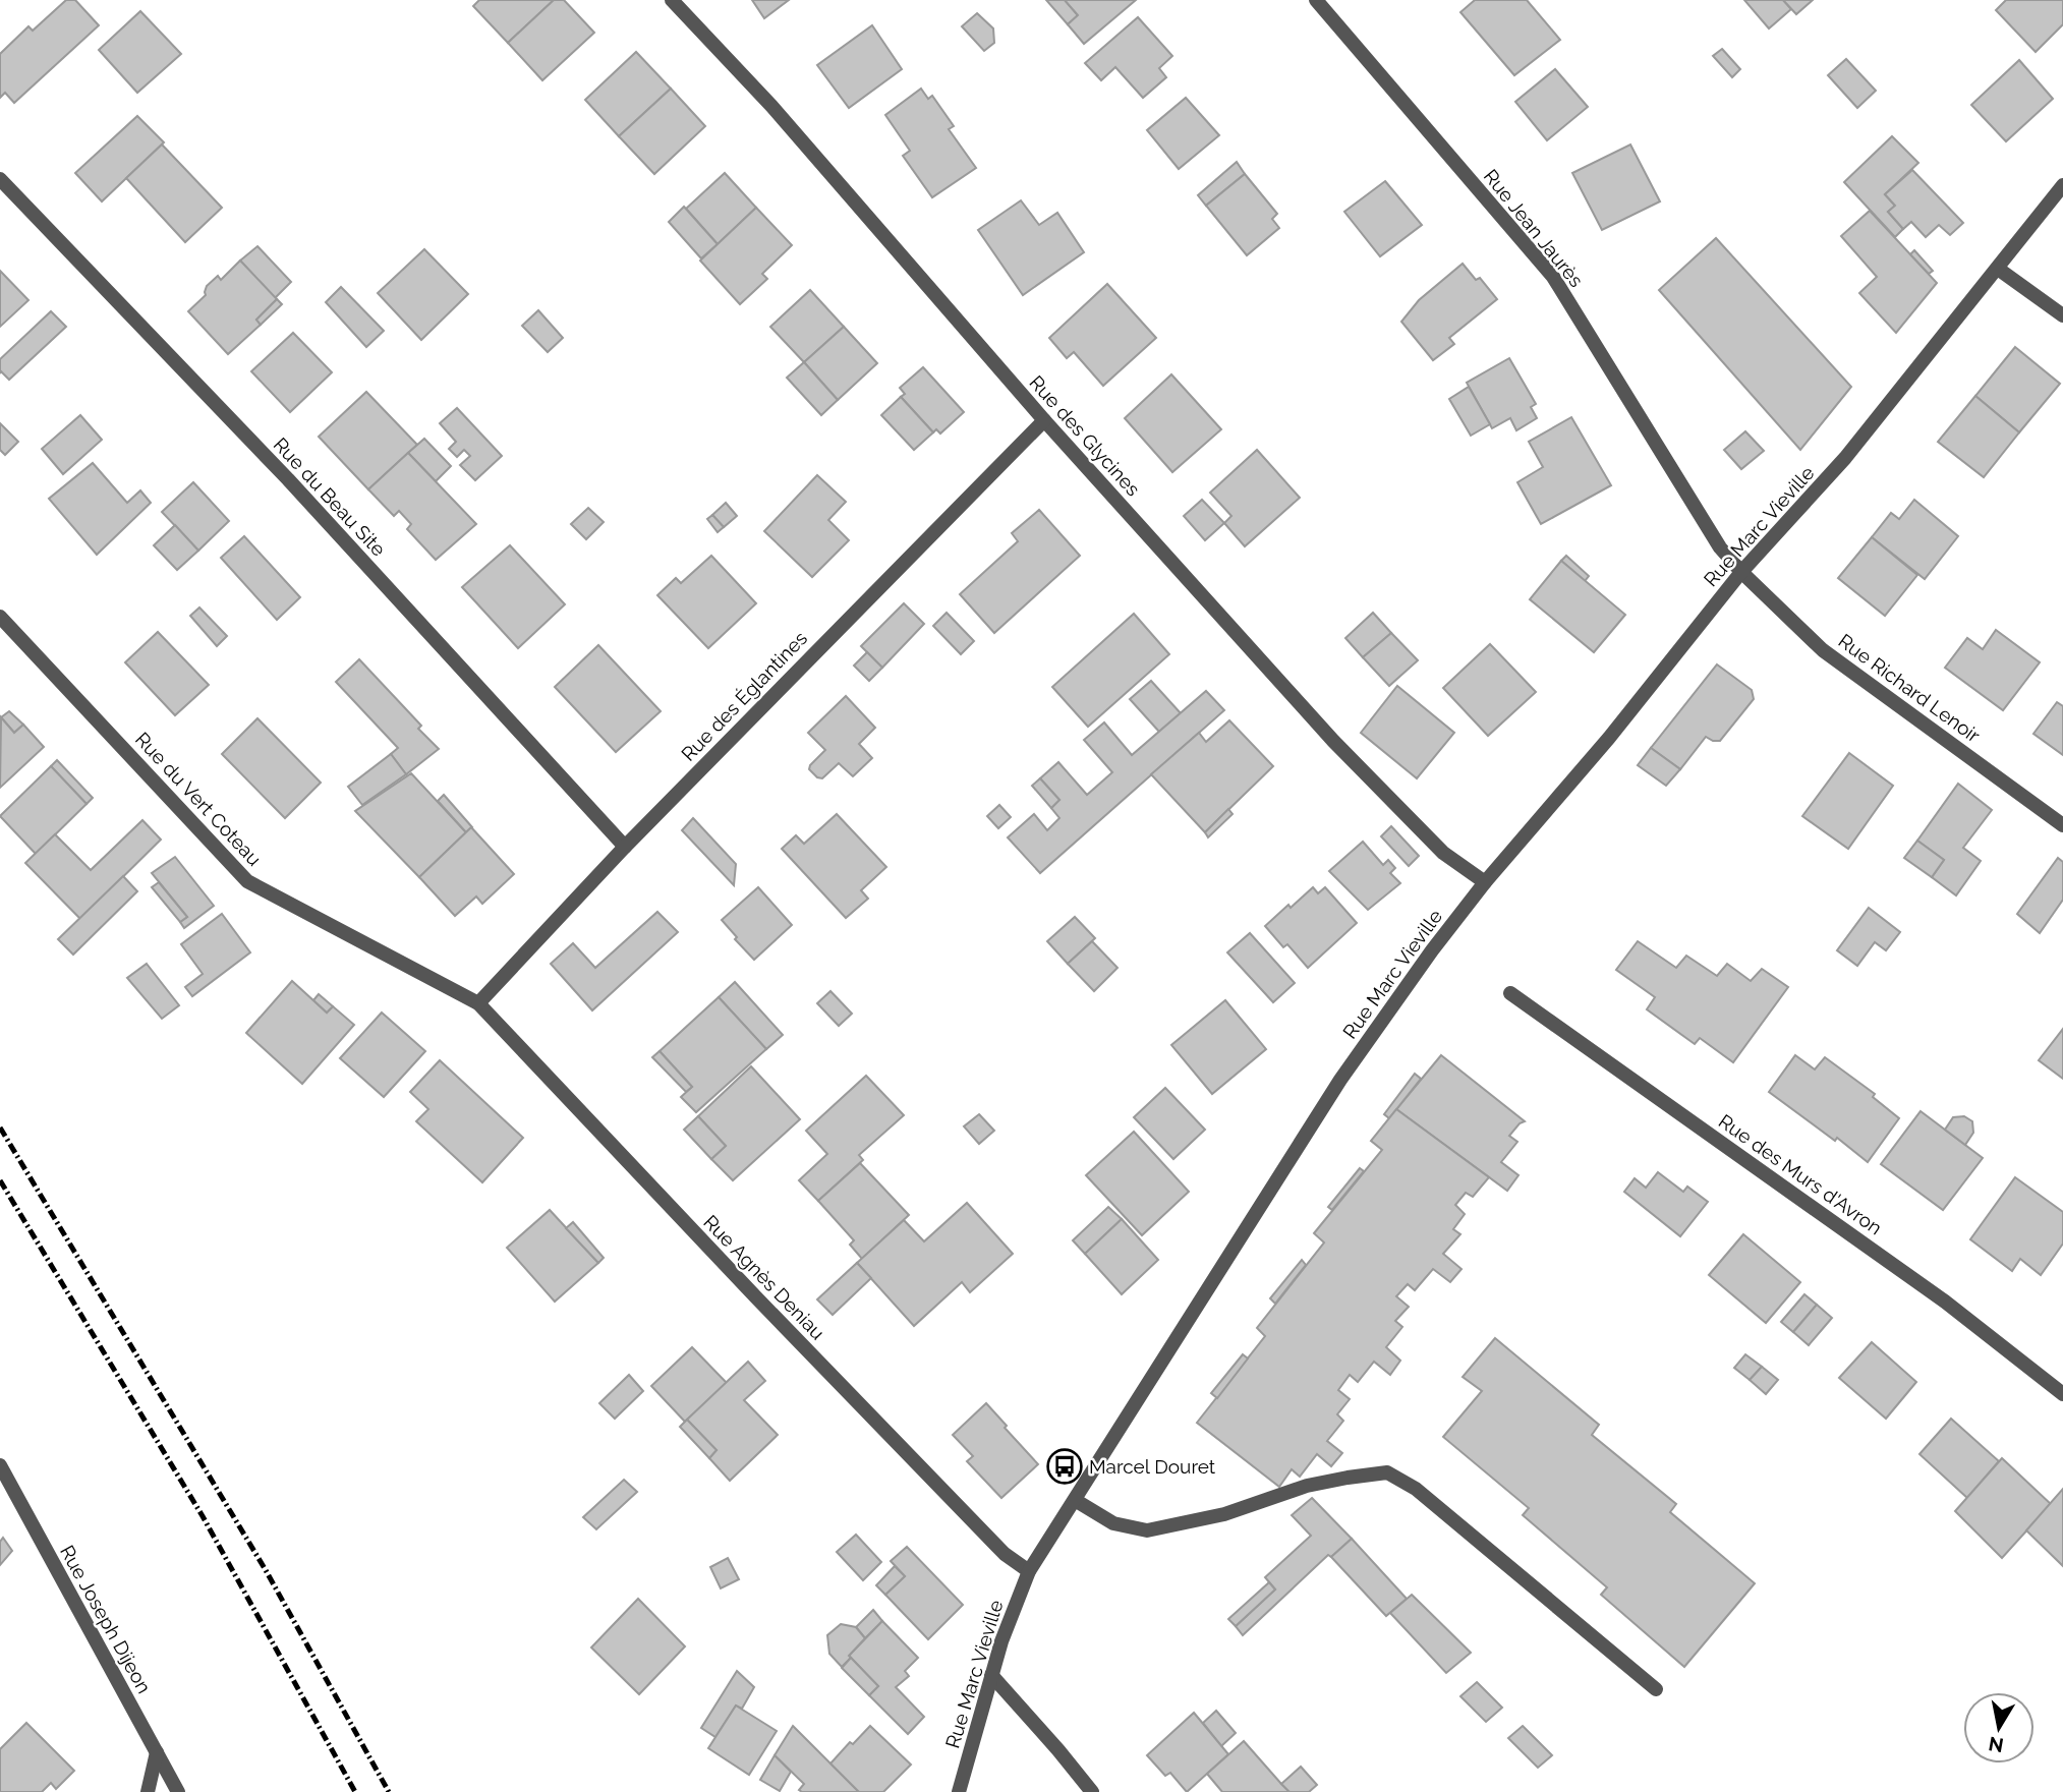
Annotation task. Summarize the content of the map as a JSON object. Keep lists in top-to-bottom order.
{
  "streets": {
    "street": [
      "Rue Jean Jaurès",
      "Rue des Glycines",
      "Rue du Beau Site",
      "Rue Marc Vieville",
      "Rue Richard Lenoir",
      "Rue des Églantines",
      "Rue du Vert Coteau",
      "Rue des Murs d'Avron",
      "Rue Agnès Deniau",
      "Rue Joseph Dijeon"
    ]
  },
  "crossings": [
    ["Rue Jean Jaurès", "Rue Marc Vieville"],
    ["Rue Jean Jaurès", "Rue Richard Lenoir"],
    ["Rue des Glycines", "Rue Marc Vieville"],
    ["Rue des Glycines", "Rue des Églantines"],
    ["Rue du Beau Site", "Rue des Églantines"],
    ["Rue Marc Vieville", "Rue Richard Lenoir"],
    ["Rue Marc Vieville", "Rue Agnès Deniau"],
    ["Rue des Églantines", "Rue du Vert Coteau"],
    ["Rue des Églantines", "Rue Agnès Deniau"],
    ["Rue du Vert Coteau", "Rue Agnès Deniau"]
  ],
  "places": {
    "bus stop": ["Marcel Douret"]
  },
  "north": "bottom"
}
